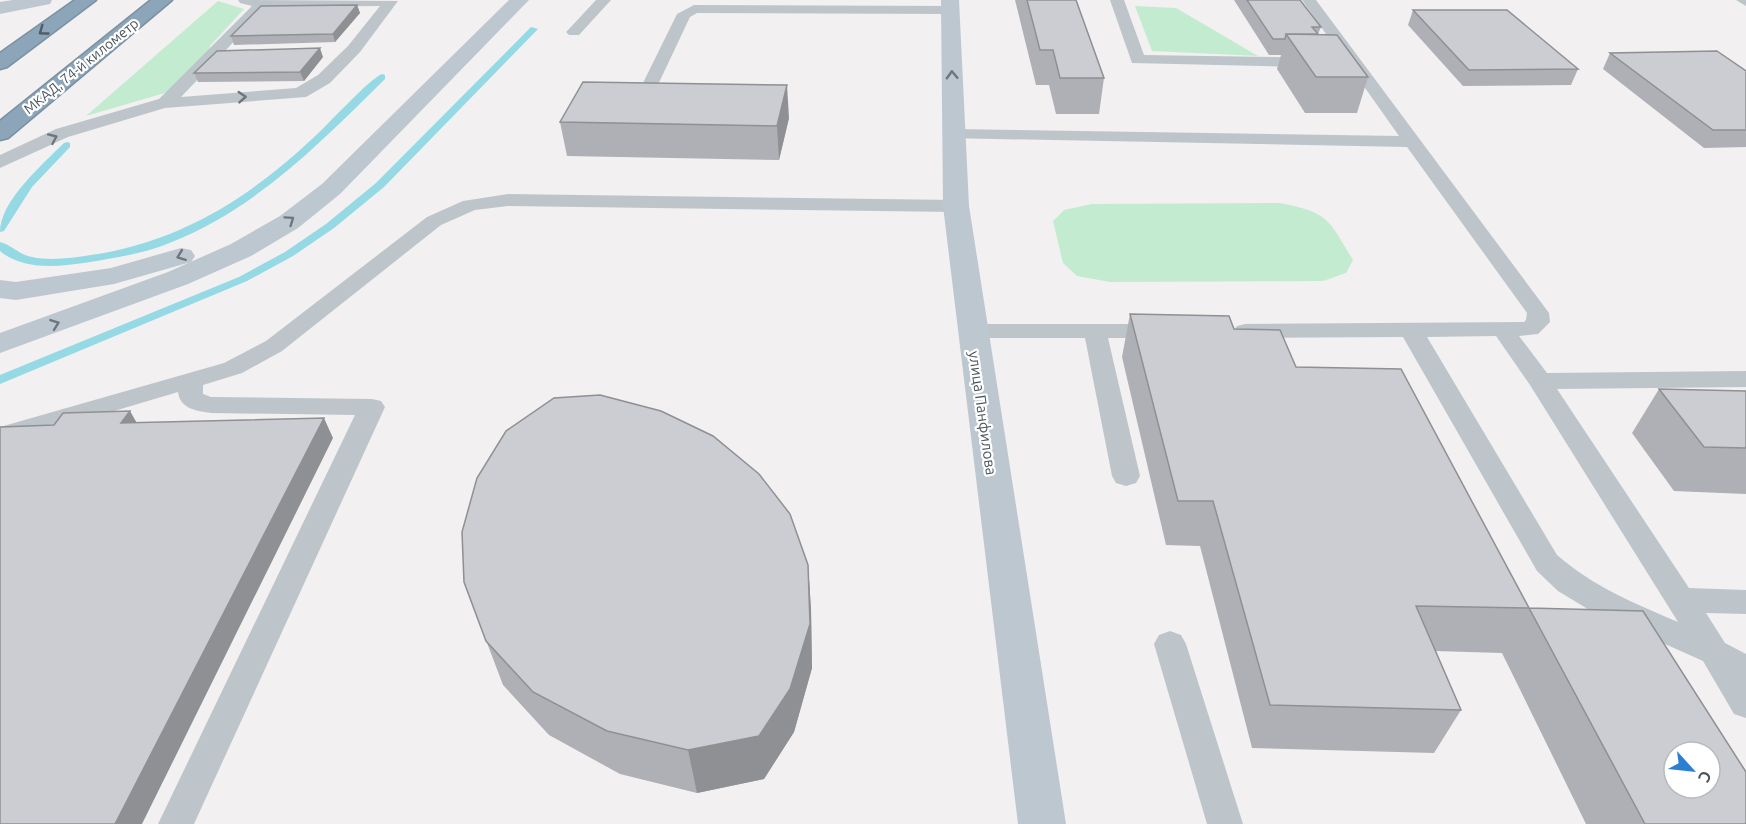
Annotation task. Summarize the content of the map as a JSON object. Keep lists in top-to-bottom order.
{
  "streets": {
    "highway": ["МКАД, 74-й километр"],
    "main road": ["улица Панфилова"]
  },
  "north": "bottom right"
}
